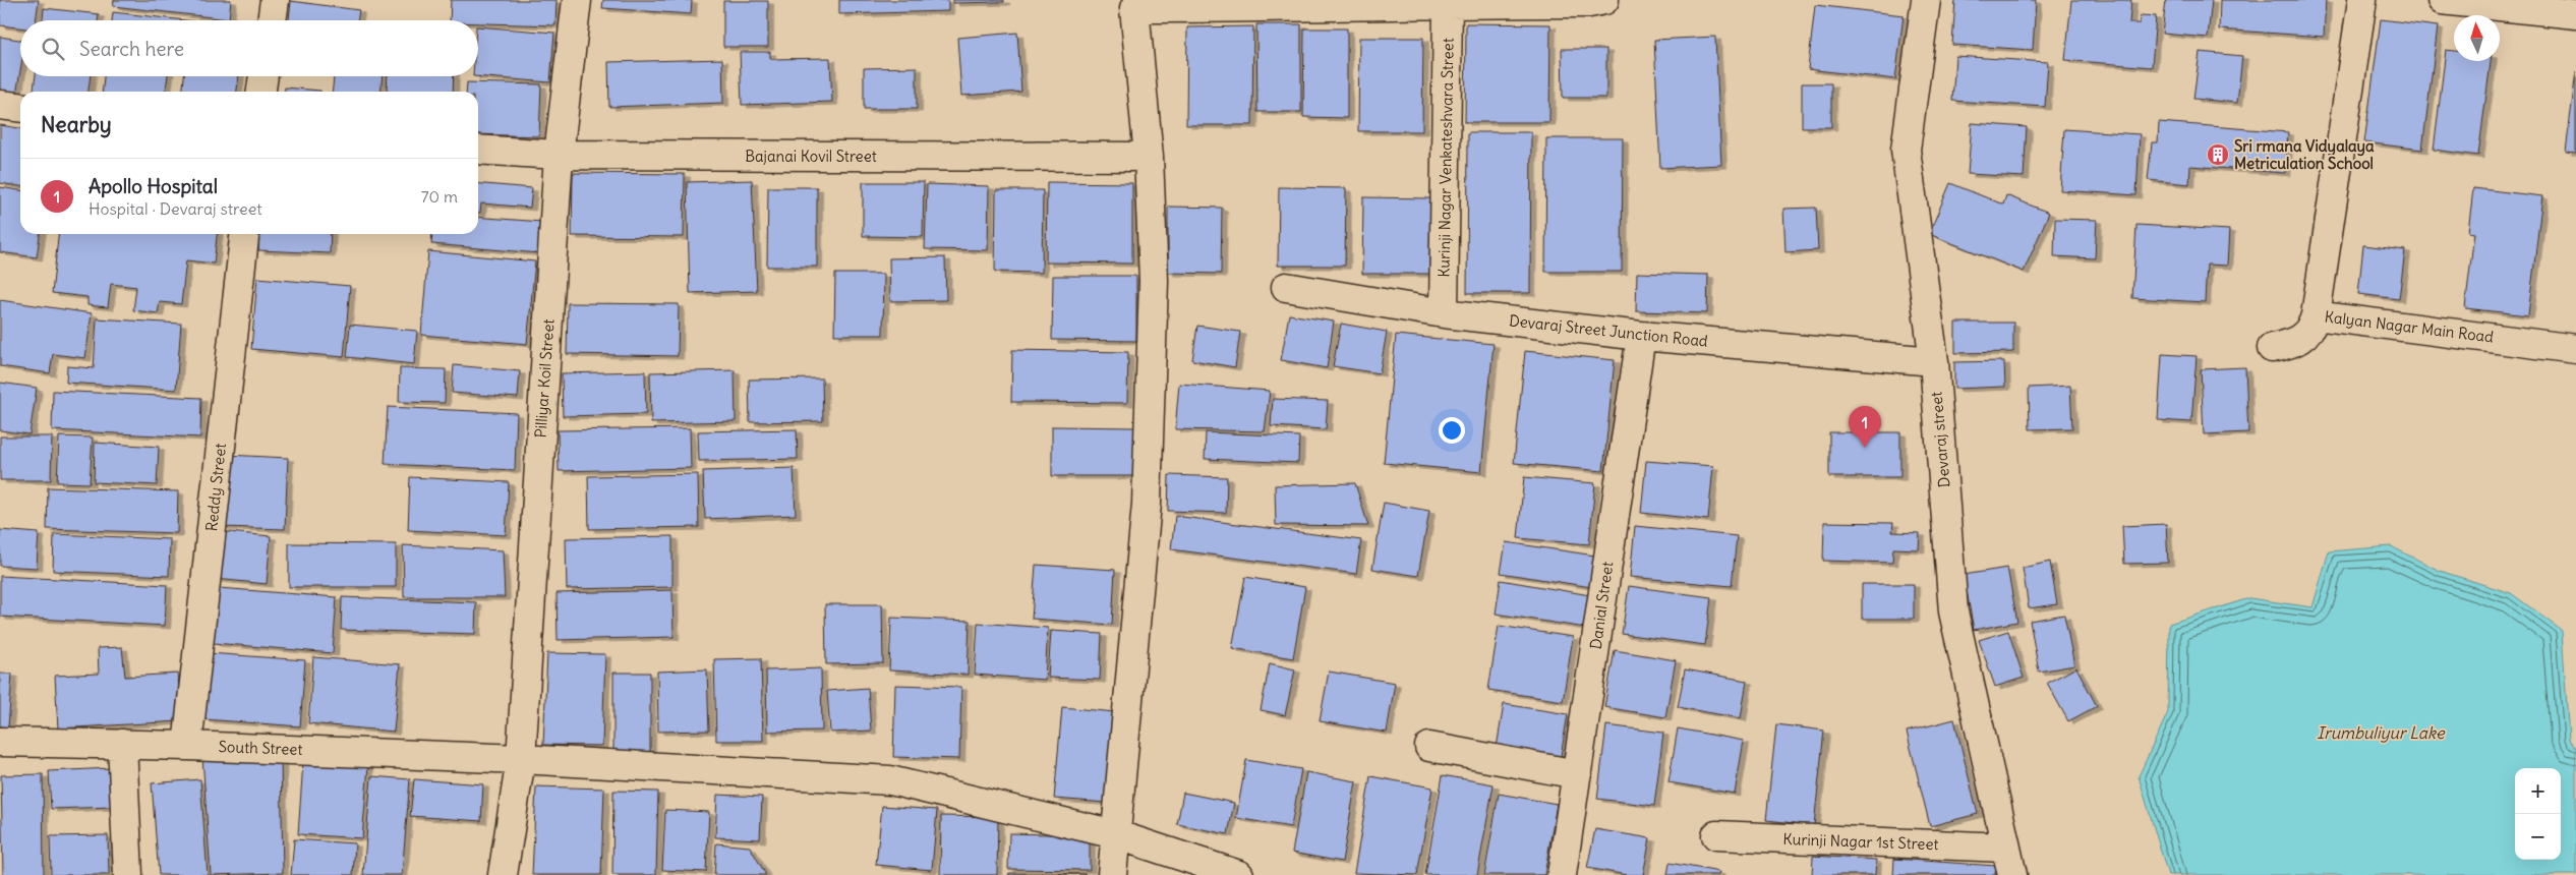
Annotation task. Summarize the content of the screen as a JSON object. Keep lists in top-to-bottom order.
{
  "streets": {
    "street": [
      "Bajanai Kovil Street",
      "Kurinji Nagar Venkateshvara Street",
      "Kalyan Nagar Main Road",
      "Devaraj Street Junction Road",
      "Pilliyar Koil Street",
      "Devaraj street",
      "Reddy Street",
      "Danial Street",
      "South Street",
      "Kurinji Nagar 1st Street"
    ]
  },
  "crossings": [
    ["Bajanai Kovil Street", "Pilliyar Koil Street"],
    ["Kurinji Nagar Venkateshvara Street", "Devaraj Street Junction Road"],
    ["Devaraj Street Junction Road", "Devaraj street"],
    ["Devaraj Street Junction Road", "Danial Street"],
    ["Pilliyar Koil Street", "South Street"],
    ["Devaraj street", "Kurinji Nagar 1st Street"],
    ["Reddy Street", "South Street"]
  ],
  "water": ["Irumbuliyur Lake"],
  "places": {
    "building": ["Sri rmana Vidyalaya Metriculation School"]
  },
  "north": "top",
  "page": {
    "search": "Search here",
    "heading": "Nearby",
    "list": [
      {
        "mark": "1",
        "name": "Apollo Hospital",
        "note": "Hospital · Devaraj street",
        "value": "70 m"
      }
    ],
    "pins": "1",
    "map_buttons": ["+", "−"]
  }
}
